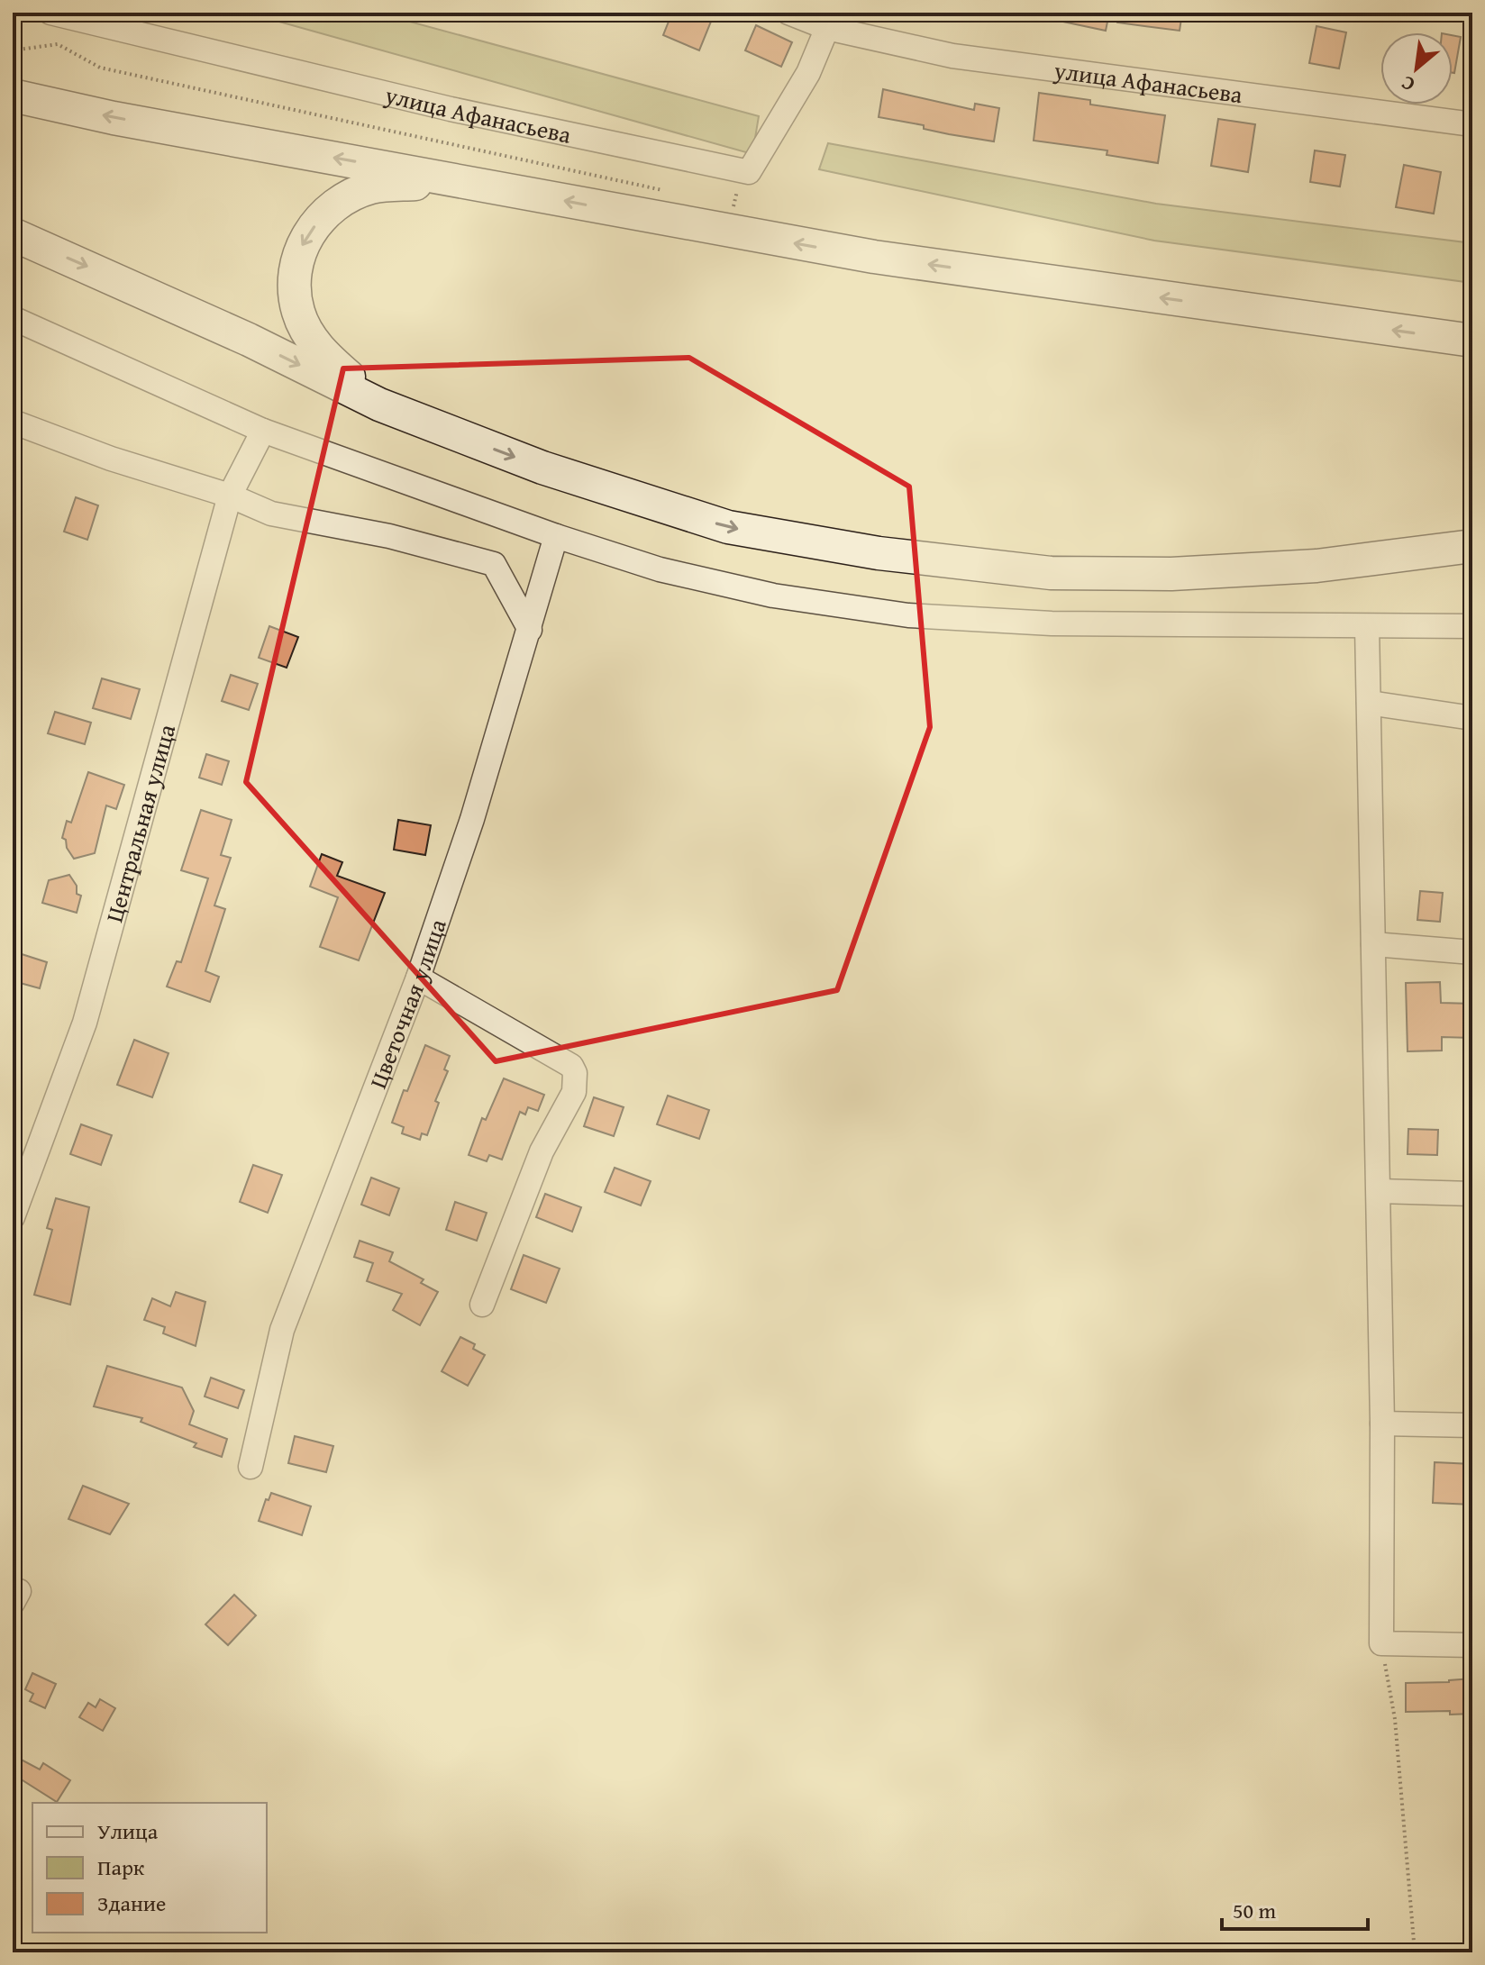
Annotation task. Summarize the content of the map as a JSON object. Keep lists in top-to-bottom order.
{
  "streets": {
    "street": ["улица Афанасьева", "Центральная улица", "Цветочная улица"]
  },
  "legend": ["Улица", "Парк", "Здание"],
  "scale_bar": "50 m",
  "north": "bottom left"
}
